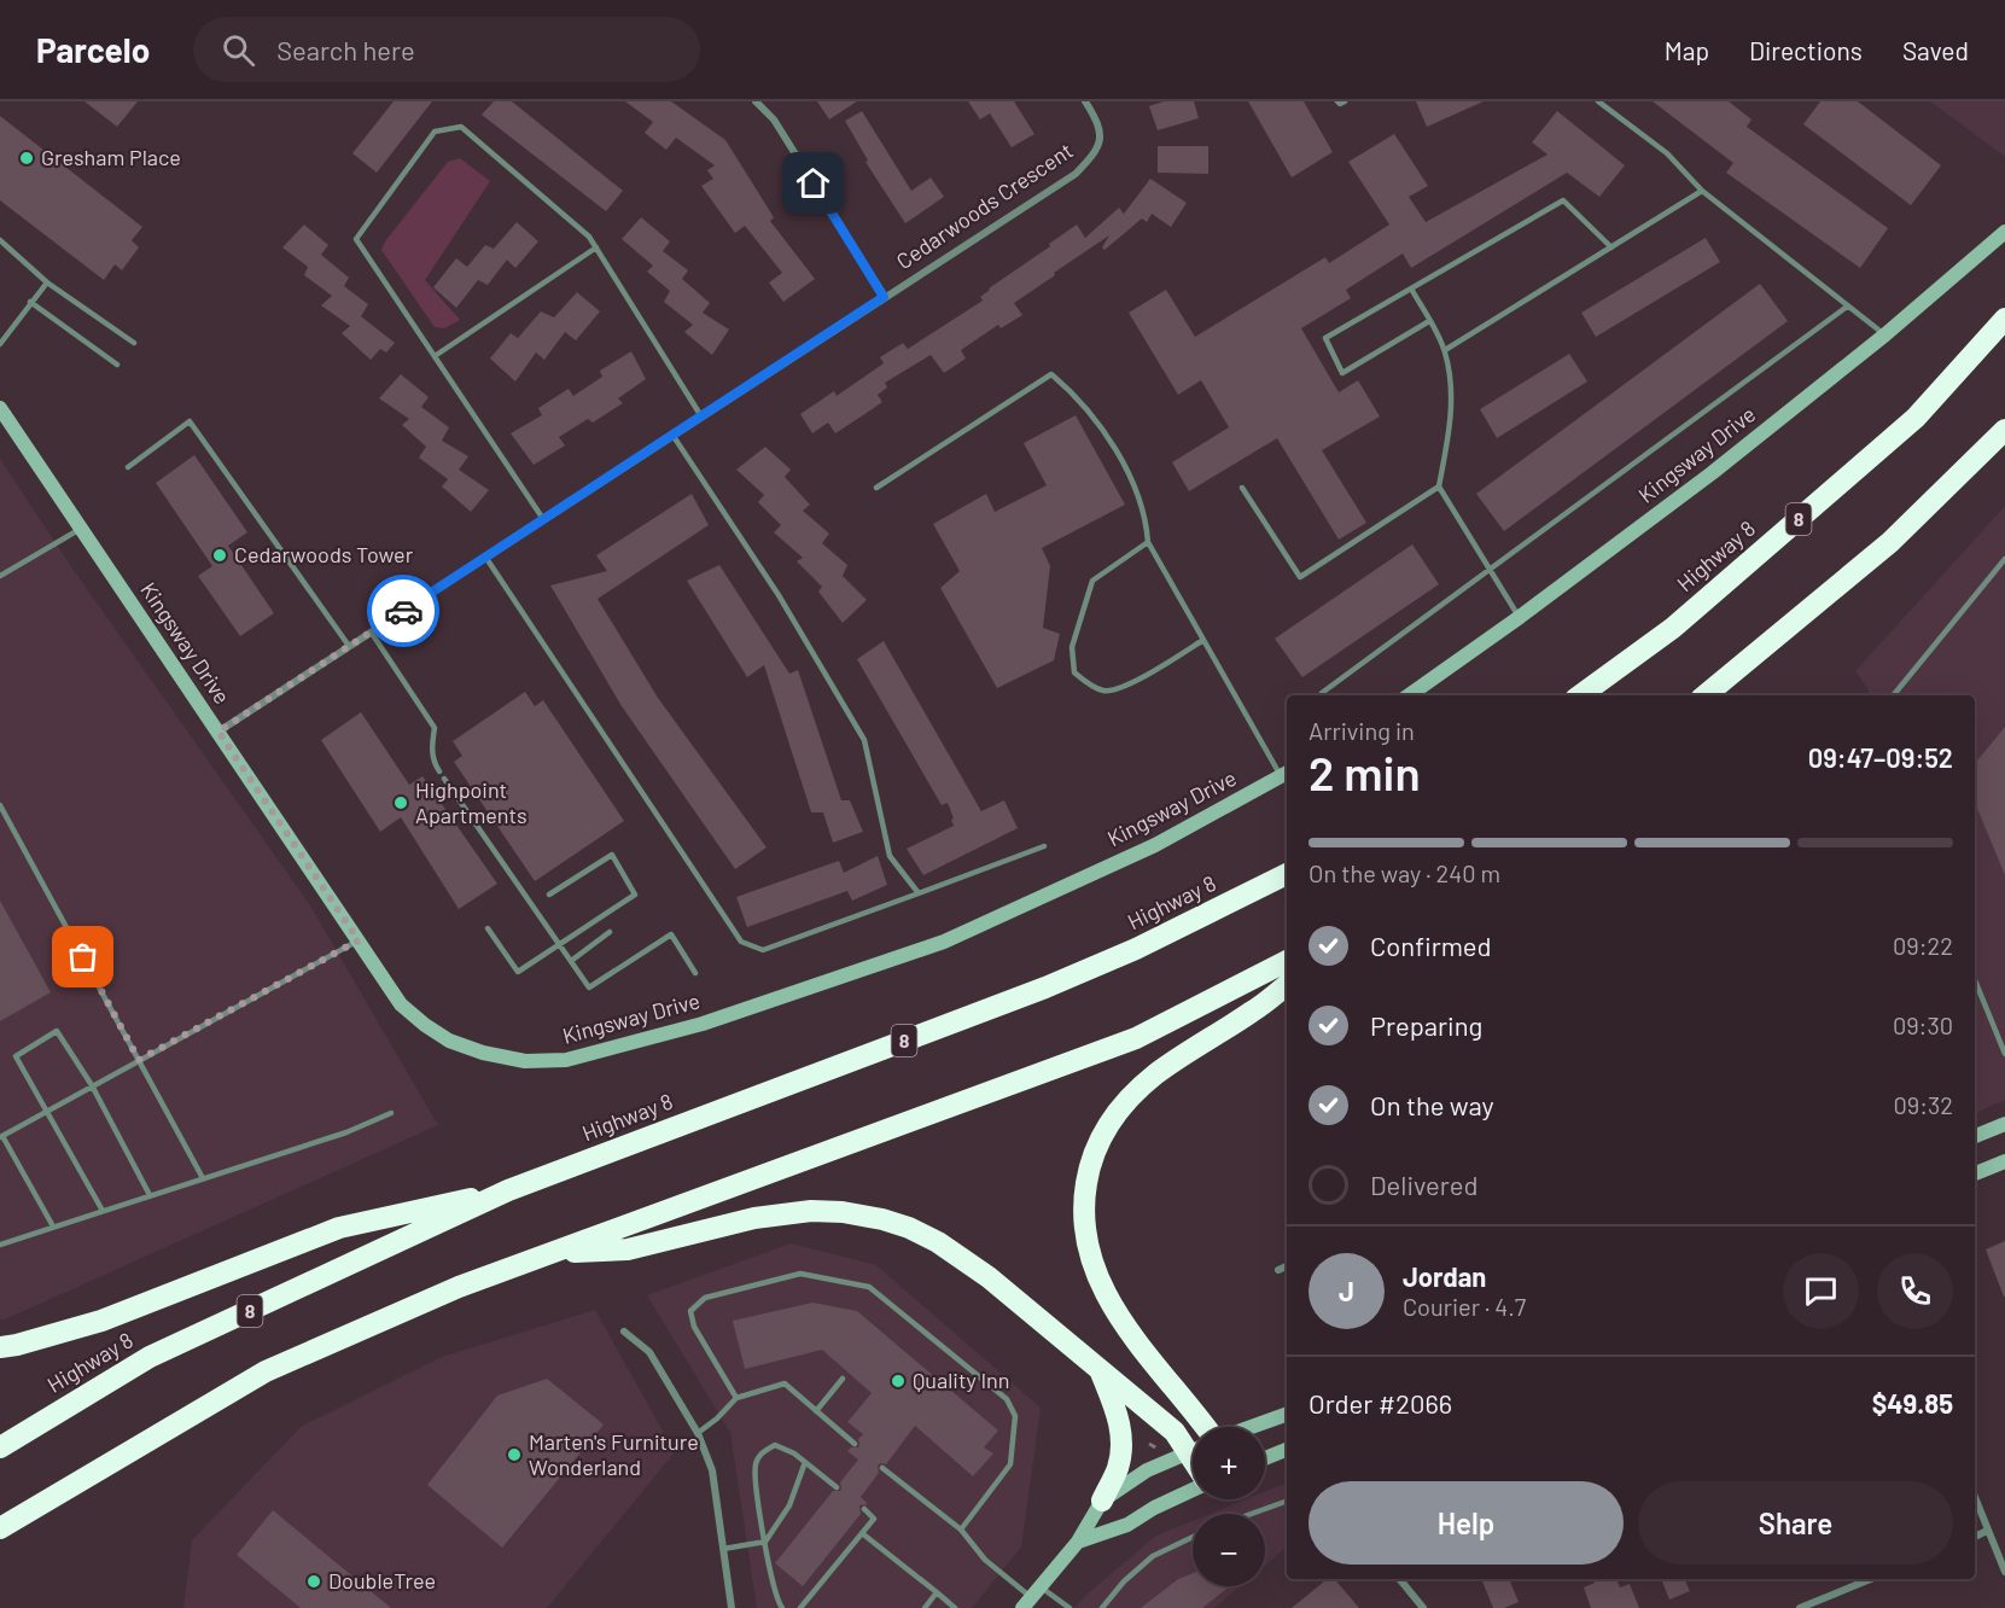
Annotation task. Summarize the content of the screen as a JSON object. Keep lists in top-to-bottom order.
{
  "streets": {
    "highway": ["8", "Highway 8"],
    "street": ["Cedarwoods Crescent", "Kingsway Drive"]
  },
  "crossings": [
    ["Cedarwoods Crescent", "Kingsway Drive"]
  ],
  "places": [
    "Gresham Place",
    "Cedarwoods Tower",
    "Highpoint Apartments",
    "Quality Inn",
    "Marten's Furniture Wonderland",
    "DoubleTree"
  ],
  "page": {
    "header": "Parcelo",
    "search": "Search here",
    "nav": ["Map", "Directions", "Saved"],
    "heading": ["2 min", "Arriving in", "09:47–09:52"],
    "panel": [
      "Jordan",
      "Courier · 4.7",
      "Order #2066",
      "$49.85"
    ],
    "bar": "On the way · 240 m",
    "list": [
      ["Confirmed", "09:22"],
      ["Preparing", "09:30"],
      ["On the way", "09:32"],
      "Delivered"
    ],
    "round": "J",
    "map_buttons": ["+", "−"],
    "buttons": ["Help", "Share"]
  }
}
